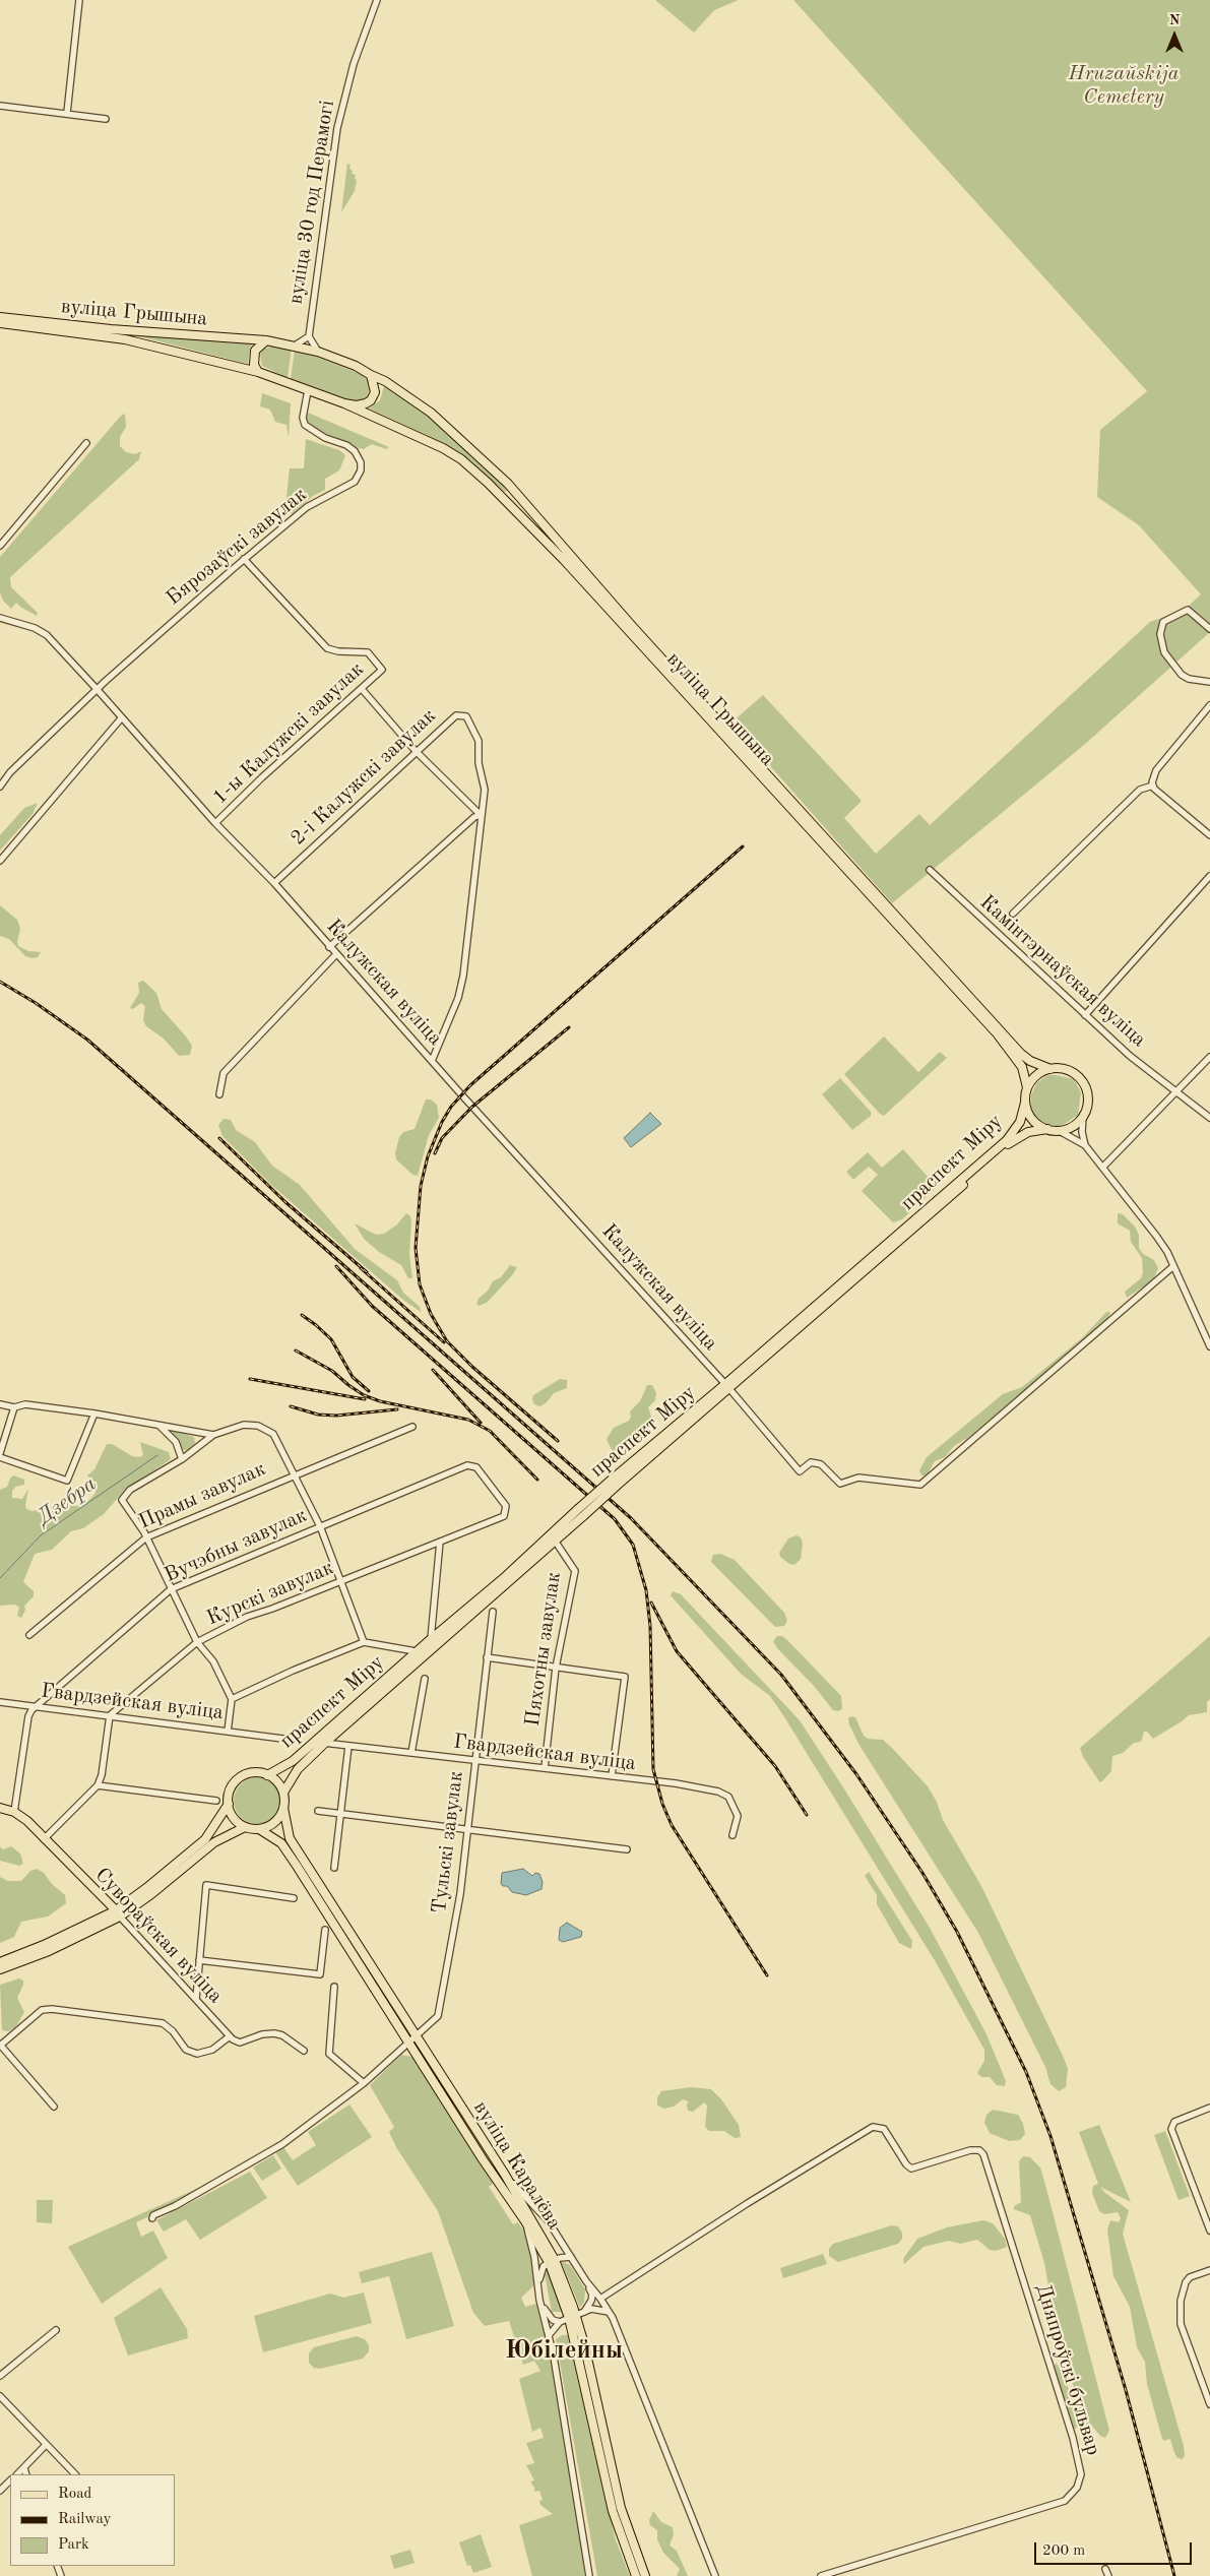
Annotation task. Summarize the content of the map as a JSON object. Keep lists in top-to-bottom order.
{
  "streets": {
    "main road": [
      "вуліца Грышына",
      "праспект Міру",
      "Сувораўская вуліца",
      "вуліца Каралёва"
    ],
    "street": [
      "вуліца 30 год Перамогі",
      "Бярозаўскі завулак",
      "1-ы Калужскі завулак",
      "2-і Калужскі завулак",
      "Камінтэрнаўская вуліца",
      "Калужская вуліца",
      "Прамы завулак",
      "Вучэбны завулак",
      "Курскі завулак",
      "Пяхотны завулак",
      "Гвардзейская вуліца",
      "Тульскі завулак",
      "Дняпроўскі бульвар"
    ]
  },
  "crossings": [
    ["вуліца Грышына", "Бярозаўскі завулак"],
    ["вуліца Грышына", "праспект Міру"],
    ["Бярозаўскі завулак", "1-ы Калужскі завулак"],
    ["Бярозаўскі завулак", "Калужская вуліца"],
    ["1-ы Калужскі завулак", "Калужская вуліца"],
    ["2-і Калужскі завулак", "Калужская вуліца"],
    ["Калужская вуліца", "праспект Міру"],
    ["праспект Міру", "Пяхотны завулак"],
    ["праспект Міру", "Гвардзейская вуліца"],
    ["праспект Міру", "Сувораўская вуліца"],
    ["праспект Міру", "вуліца Каралёва"],
    ["Вучэбны завулак", "Курскі завулак"],
    ["Вучэбны завулак", "Гвардзейская вуліца"],
    ["Вучэбны завулак", "Сувораўская вуліца"],
    ["Курскі завулак", "Гвардзейская вуліца"],
    ["Пяхотны завулак", "Гвардзейская вуліца"],
    ["Гвардзейская вуліца", "Тульскі завулак"],
    ["Тульскі завулак", "вуліца Каралёва"]
  ],
  "districts": ["Юбілейны"],
  "water": ["Дзебра"],
  "parks": ["Hruzaŭskija Cemetery"],
  "legend": ["Road", "Railway", "Park"],
  "scale_bar": "200 m",
  "north": "top"
}
